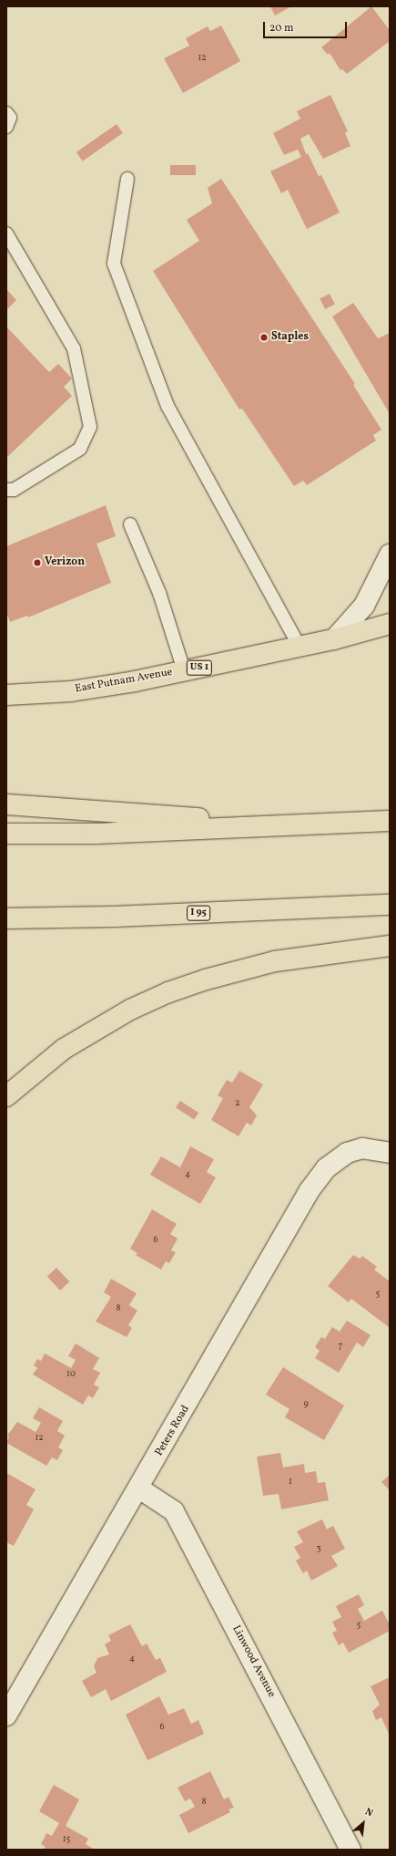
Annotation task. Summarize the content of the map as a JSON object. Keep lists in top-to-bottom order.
{
  "streets": {
    "main road": ["US 1", "East Putnam Avenue", "I 95"],
    "street": ["Peters Road", "Linwood Avenue"]
  },
  "crossings": [
    ["Peters Road", "Linwood Avenue"]
  ],
  "places": ["Staples", "Verizon"],
  "house_numbers": [
    "12",
    "2",
    "4",
    "6",
    "5",
    "8",
    "7",
    "10",
    "9",
    "12",
    "1",
    "3",
    "5",
    "4",
    "6",
    "8",
    "15"
  ],
  "scale_bar": "20 m",
  "north": "top right"
}
